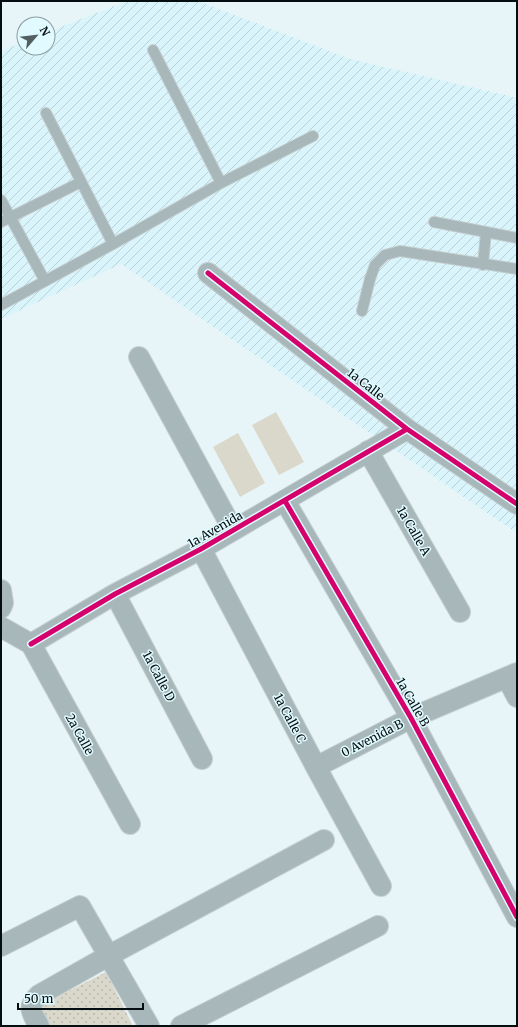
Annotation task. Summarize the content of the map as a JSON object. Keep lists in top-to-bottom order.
{
  "streets": {
    "street": [
      "1a Calle",
      "1a Avenida",
      "1a Calle A",
      "1a Calle D",
      "1a Calle B",
      "1a Calle C",
      "2a Calle",
      "0 Avenida B"
    ]
  },
  "crossings": [
    ["1a Calle", "1a Avenida"],
    ["1a Avenida", "1a Calle A"],
    ["1a Avenida", "1a Calle D"],
    ["1a Avenida", "1a Calle B"],
    ["1a Avenida", "1a Calle C"],
    ["1a Avenida", "2a Calle"],
    ["1a Calle B", "0 Avenida B"],
    ["1a Calle C", "0 Avenida B"]
  ],
  "scale_bar": "50 m",
  "north": "top right"
}
